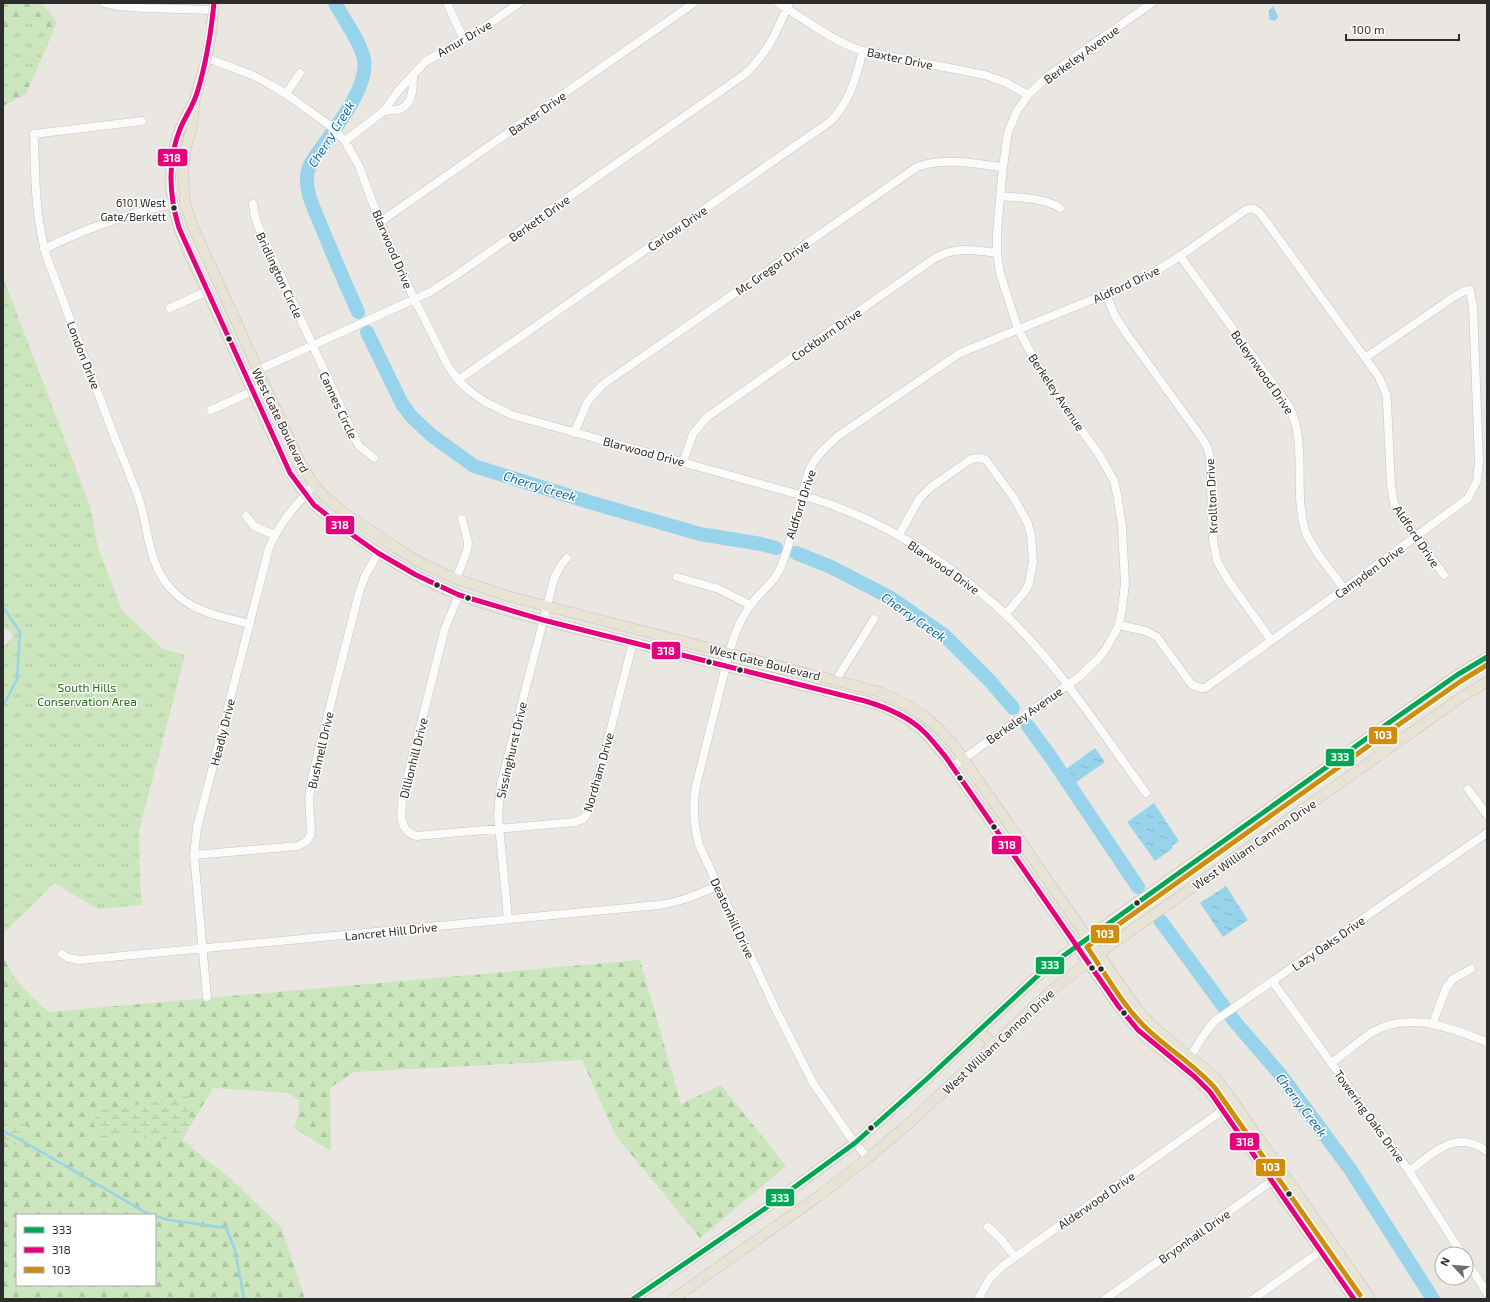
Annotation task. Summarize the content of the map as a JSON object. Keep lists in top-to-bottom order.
{
  "streets": {
    "main road": ["West Gate Boulevard", "West William Cannon Drive"],
    "street": [
      "Amur Drive",
      "Berkeley Avenue",
      "Baxter Drive",
      "Berkett Drive",
      "Carlow Drive",
      "Blarwood Drive",
      "Mc Gregor Drive",
      "Bridlington Circle",
      "Aldford Drive",
      "Cockburn Drive",
      "London Drive",
      "Boleynwood Drive",
      "Cannes Circle",
      "Krollton Drive",
      "Campden Drive",
      "Headly Drive",
      "Bushnell Drive",
      "Sissinghurst Drive",
      "Dillionhill Drive",
      "Nordham Drive",
      "Deatonhill Drive",
      "Lancret Hill Drive",
      "Lazy Oaks Drive",
      "Towering Oaks Drive",
      "Alderwood Drive",
      "Bryonhall Drive"
    ]
  },
  "crossings": [
    ["Amur Drive", "Blarwood Drive"],
    ["Berkeley Avenue", "Baxter Drive"],
    ["Berkeley Avenue", "Blarwood Drive"],
    ["Berkeley Avenue", "Mc Gregor Drive"],
    ["Berkeley Avenue", "Aldford Drive"],
    ["Berkeley Avenue", "Cockburn Drive"],
    ["Berkeley Avenue", "West Gate Boulevard"],
    ["Berkeley Avenue", "Campden Drive"],
    ["Baxter Drive", "Berkett Drive"],
    ["Baxter Drive", "Carlow Drive"],
    ["Baxter Drive", "Blarwood Drive"],
    ["Berkett Drive", "Blarwood Drive"],
    ["Berkett Drive", "Bridlington Circle"],
    ["Berkett Drive", "Cannes Circle"],
    ["Berkett Drive", "West Gate Boulevard"],
    ["Carlow Drive", "Blarwood Drive"],
    ["Blarwood Drive", "Mc Gregor Drive"],
    ["Blarwood Drive", "Aldford Drive"],
    ["Blarwood Drive", "Cockburn Drive"],
    ["Blarwood Drive", "West Gate Boulevard"],
    ["Bridlington Circle", "Cannes Circle"],
    ["Aldford Drive", "Boleynwood Drive"],
    ["Aldford Drive", "West Gate Boulevard"],
    ["Aldford Drive", "Krollton Drive"],
    ["Aldford Drive", "Campden Drive"],
    ["Aldford Drive", "Deatonhill Drive"],
    ["London Drive", "Headly Drive"],
    ["Boleynwood Drive", "Campden Drive"],
    ["West Gate Boulevard", "Headly Drive"],
    ["West Gate Boulevard", "Bushnell Drive"],
    ["West Gate Boulevard", "Sissinghurst Drive"],
    ["West Gate Boulevard", "Dillionhill Drive"],
    ["West Gate Boulevard", "Nordham Drive"],
    ["West Gate Boulevard", "West William Cannon Drive"],
    ["West Gate Boulevard", "Deatonhill Drive"],
    ["West Gate Boulevard", "Lazy Oaks Drive"],
    ["West Gate Boulevard", "Alderwood Drive"],
    ["West Gate Boulevard", "Bryonhall Drive"],
    ["Krollton Drive", "Campden Drive"],
    ["Headly Drive", "Bushnell Drive"],
    ["Headly Drive", "Lancret Hill Drive"],
    ["Sissinghurst Drive", "Dillionhill Drive"],
    ["Sissinghurst Drive", "Nordham Drive"],
    ["Sissinghurst Drive", "Lancret Hill Drive"],
    ["Dillionhill Drive", "Nordham Drive"],
    ["West William Cannon Drive", "Deatonhill Drive"],
    ["Deatonhill Drive", "Lancret Hill Drive"],
    ["Lazy Oaks Drive", "Towering Oaks Drive"]
  ],
  "water": ["Cherry Creek"],
  "parks": ["South Hills Conservation Area"],
  "places": ["6101 West Gate/Berkett"],
  "lines": ["transit line 318", "transit line 333", "transit line 103"],
  "legend": ["333", "318", "103"],
  "scale_bar": "100 m",
  "north": "top left"
}
